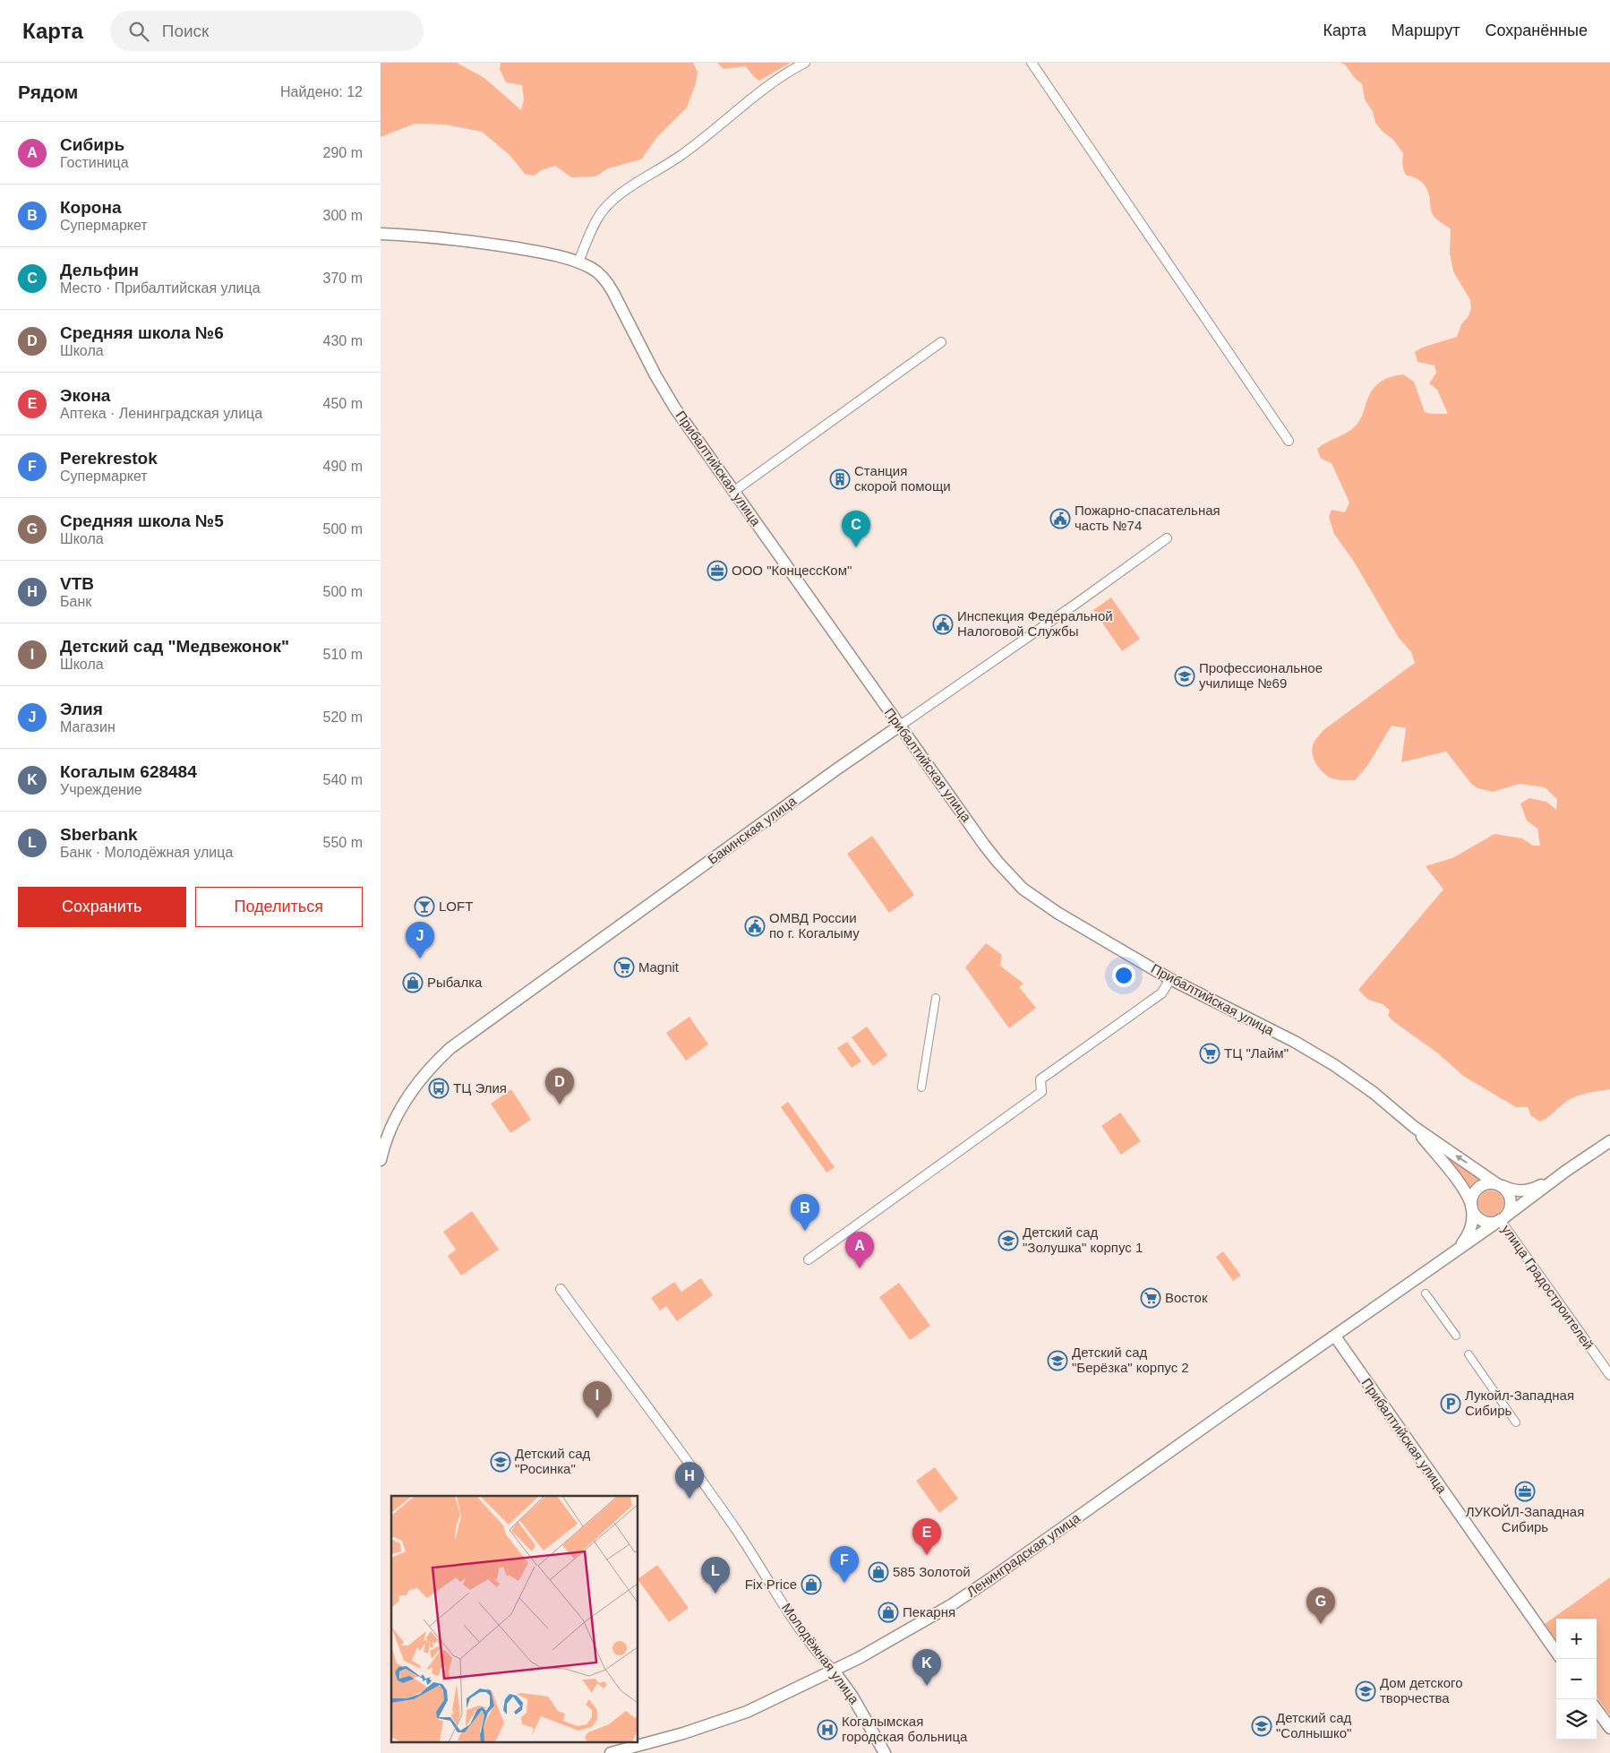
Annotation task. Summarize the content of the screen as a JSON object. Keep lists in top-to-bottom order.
{
  "streets": {
    "street": [
      "Прибалтийская улица",
      "Бакинская улица",
      "улица Градостроителей",
      "Ленинградская улица",
      "Молодёжная улица"
    ]
  },
  "crossings": [
    ["Прибалтийская улица", "Бакинская улица"],
    ["Прибалтийская улица", "улица Градостроителей"],
    ["Прибалтийская улица", "Ленинградская улица"],
    ["Ленинградская улица", "Молодёжная улица"]
  ],
  "places": {
    "building": ["Станция скорой помощи"],
    "public building": ["Пожарно-спасательная часть №74", "Инспекция Федеральной Налоговой Службы", "ОМВД России по г. Когалыму"],
    "office": ["ООО \"КонцессКом\"", "ЛУКОЙЛ-Западная Сибирь"],
    "school or university": [
      "Профессиональное училище №69",
      "Детский сад \"Золушка\" корпус 1",
      "Детский сад \"Берёзка\" корпус 2",
      "Детский сад \"Росинка\"",
      "Дом детского творчества",
      "Детский сад \"Солнышко\""
    ],
    "bar": ["LOFT"],
    "supermarket": ["Magnit", "ТЦ \"Лайм\"", "Восток"],
    "shop": [
      "Рыбалка",
      "585 Золотой",
      "Fix Price",
      "Пекарня"
    ],
    "bus stop": ["ТЦ Элия"],
    "parking": ["Лукойл-Западная Сибирь"],
    "hospital": ["Когалымская городская больница"]
  },
  "page": {
    "header": "Карта",
    "search": "Поиск",
    "nav": ["Карта", "Маршрут", "Сохранённые"],
    "heading": ["Рядом", "Найдено: 12"],
    "list": [
      {
        "mark": "A",
        "name": "Сибирь",
        "note": "Гостиница",
        "value": "290 m"
      },
      {
        "mark": "B",
        "name": "Корона",
        "note": "Супермаркет",
        "value": "300 m"
      },
      {
        "mark": "C",
        "name": "Дельфин",
        "note": "Место · Прибалтийская улица",
        "value": "370 m"
      },
      {
        "mark": "D",
        "name": "Средняя школа №6",
        "note": "Школа",
        "value": "430 m"
      },
      {
        "mark": "E",
        "name": "Экона",
        "note": "Аптека · Ленинградская улица",
        "value": "450 m"
      },
      {
        "mark": "F",
        "name": "Perekrestok",
        "note": "Супермаркет",
        "value": "490 m"
      },
      {
        "mark": "G",
        "name": "Средняя школа №5",
        "note": "Школа",
        "value": "500 m"
      },
      {
        "mark": "H",
        "name": "VTB",
        "note": "Банк",
        "value": "500 m"
      },
      {
        "mark": "I",
        "name": "Детский сад \"Медвежонок\"",
        "note": "Школа",
        "value": "510 m"
      },
      {
        "mark": "J",
        "name": "Элия",
        "note": "Магазин",
        "value": "520 m"
      },
      {
        "mark": "K",
        "name": "Когалым 628484",
        "note": "Учреждение",
        "value": "540 m"
      },
      {
        "mark": "L",
        "name": "Sberbank",
        "note": "Банк · Молодёжная улица",
        "value": "550 m"
      }
    ],
    "pins": [
      "C",
      "J",
      "D",
      "B",
      "A",
      "I",
      "H",
      "E",
      "F",
      "L",
      "G",
      "K"
    ],
    "buttons": ["Сохранить", "Поделиться"],
    "map_buttons": ["+", "−"]
  }
}
